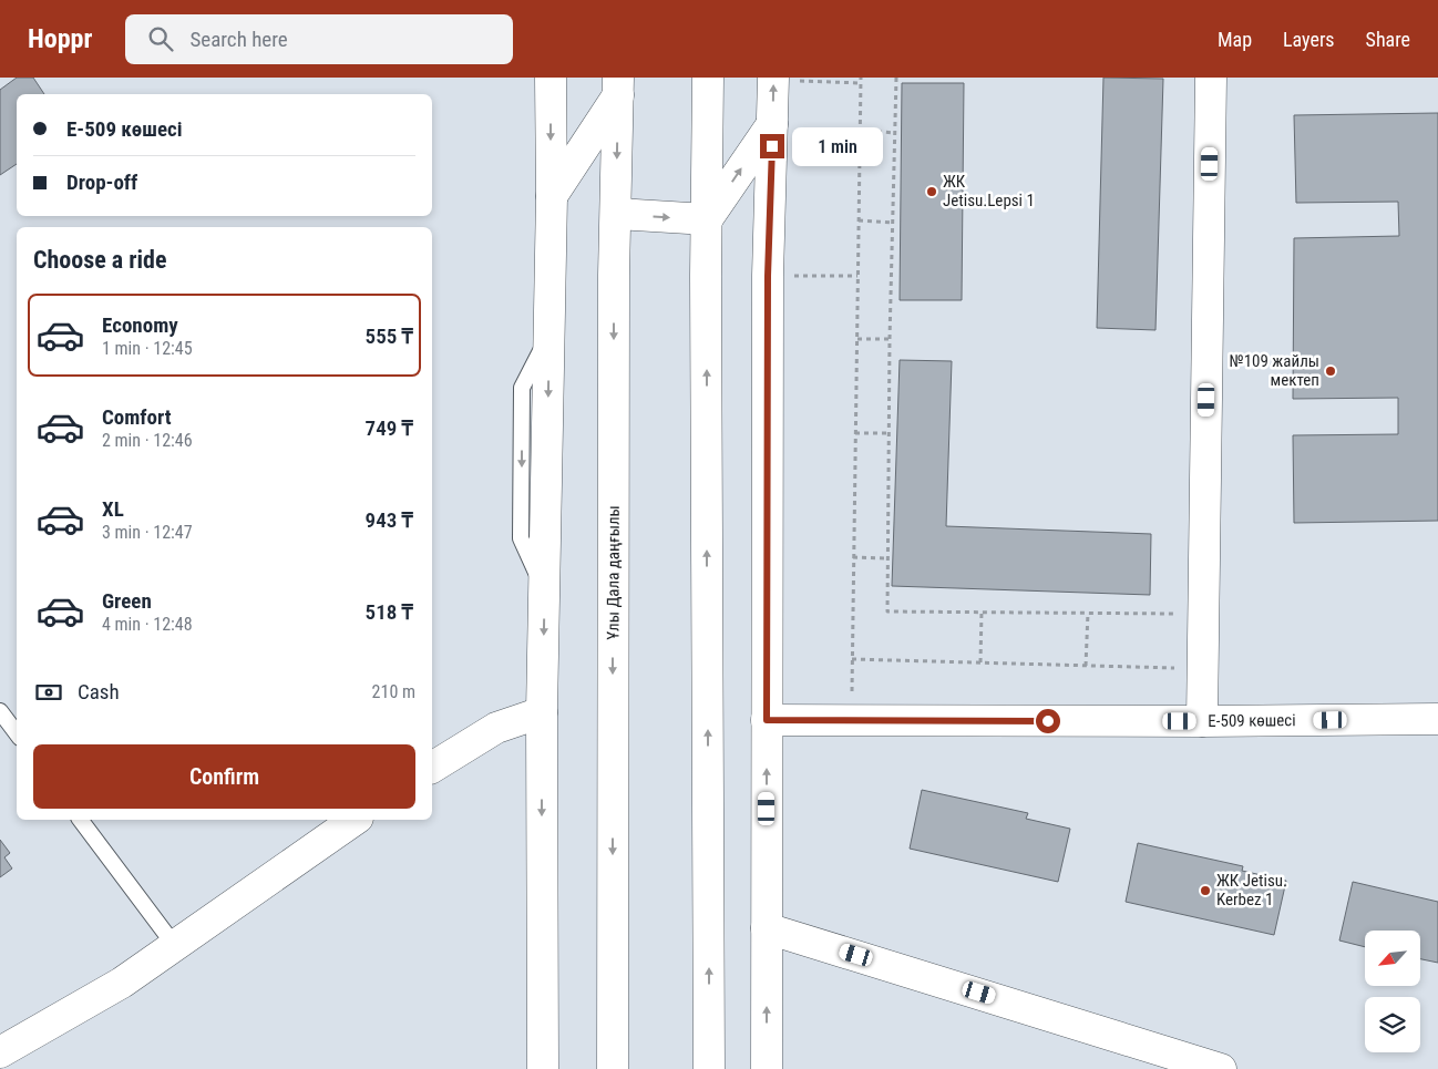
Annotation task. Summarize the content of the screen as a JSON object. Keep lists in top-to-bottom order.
{
  "streets": {
    "street": ["Ұлы Дала даңғылы", "Е-509 көшесі"]
  },
  "places": ["ЖК Jetisu.Lepsi 1", "№109 жайлы мектеп", "ЖК Jetisu. Kerbez 1"],
  "north": "bottom left",
  "page": {
    "header": "Hoppr",
    "search": "Search here",
    "nav": ["Map", "Layers", "Share"],
    "banner": ["Е-509 көшесі", "Drop-off"],
    "bubble": "1 min",
    "heading": "Choose a ride",
    "list": [
      {
        "name": "Economy",
        "note": "1 min · 12:45",
        "value": "555 ₸"
      },
      {
        "name": "Comfort",
        "note": "2 min · 12:46",
        "value": "749 ₸"
      },
      {
        "name": "XL",
        "note": "3 min · 12:47",
        "value": "943 ₸"
      },
      {
        "name": "Green",
        "note": "4 min · 12:48",
        "value": "518 ₸"
      }
    ],
    "pay": ["Cash", "210 m"],
    "buttons": "Confirm"
  }
}
